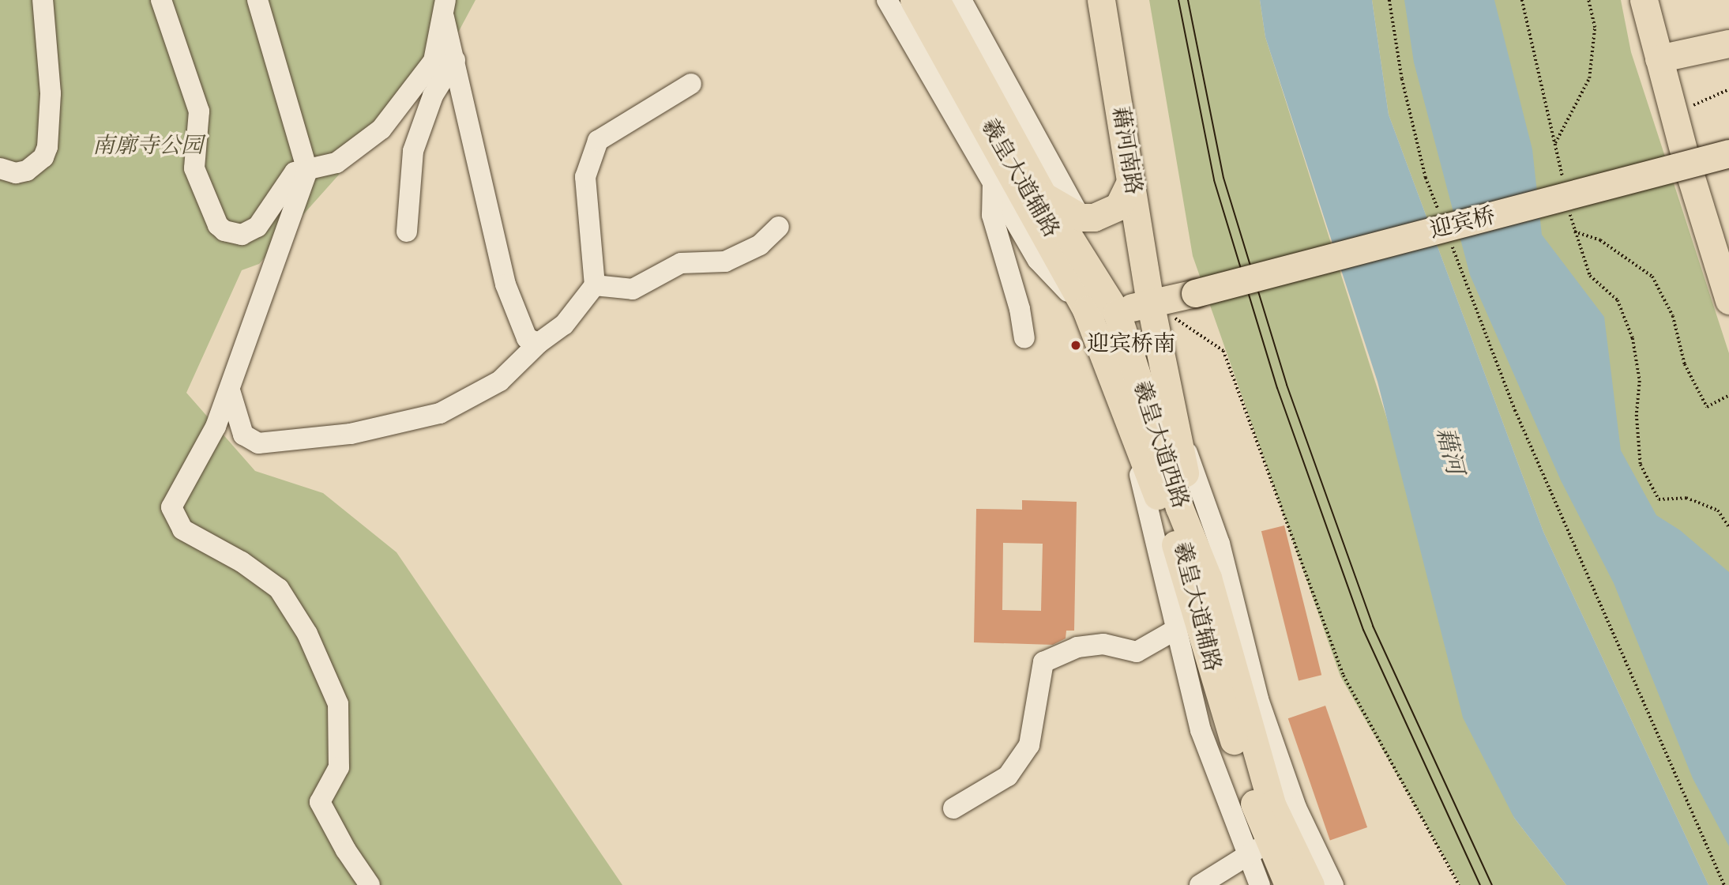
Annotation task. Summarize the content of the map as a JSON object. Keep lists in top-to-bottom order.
{
  "streets": {
    "main road": ["藉河南路", "迎宾桥", "羲皇大道西路"],
    "street": ["羲皇大道辅路"]
  },
  "crossings": [
    ["藉河南路", "羲皇大道辅路"],
    ["藉河南路", "迎宾桥"],
    ["藉河南路", "羲皇大道西路"],
    ["羲皇大道辅路", "羲皇大道西路"],
    ["迎宾桥", "羲皇大道西路"]
  ],
  "water": ["藉河"],
  "parks": ["南廓寺公园"],
  "places": ["迎宾桥南"]
}
